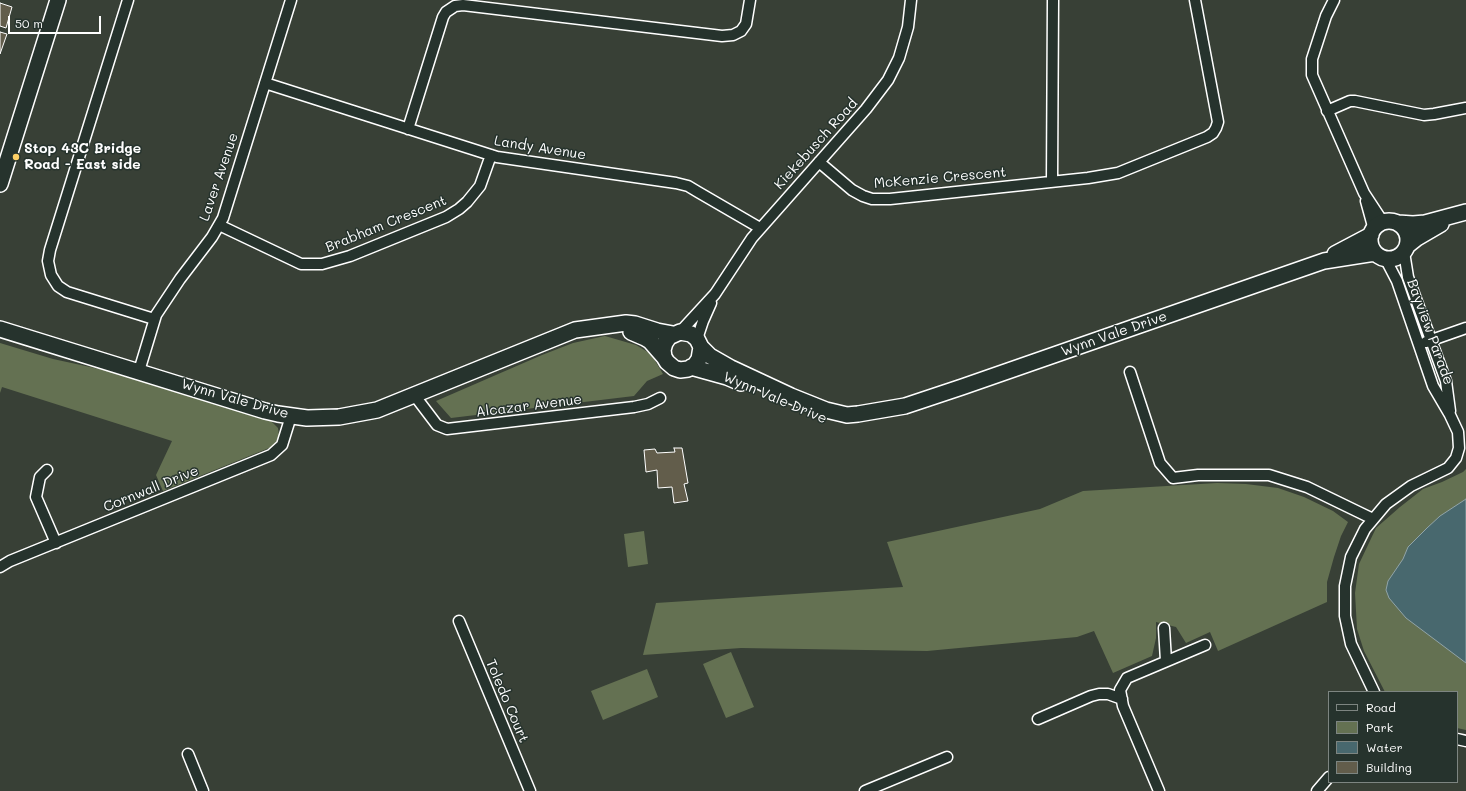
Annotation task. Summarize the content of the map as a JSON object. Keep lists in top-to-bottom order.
{
  "streets": {
    "main road": ["Wynn Vale Drive"],
    "street": [
      "Kiekebusch Road",
      "Landy Avenue",
      "Laver Avenue",
      "McKenzie Crescent",
      "Brabham Crescent",
      "Bayview Parade",
      "Alcazar Avenue",
      "Cornwall Drive",
      "Toledo Court"
    ]
  },
  "crossings": [
    ["Kiekebusch Road", "Landy Avenue"],
    ["Kiekebusch Road", "McKenzie Crescent"],
    ["Kiekebusch Road", "Wynn Vale Drive"],
    ["Landy Avenue", "Laver Avenue"],
    ["Landy Avenue", "Brabham Crescent"],
    ["Laver Avenue", "Brabham Crescent"],
    ["Laver Avenue", "Wynn Vale Drive"],
    ["Bayview Parade", "Wynn Vale Drive"],
    ["Wynn Vale Drive", "Alcazar Avenue"],
    ["Wynn Vale Drive", "Cornwall Drive"]
  ],
  "places": ["Stop 43C Bridge Road - East side"],
  "legend": [
    "Road",
    "Park",
    "Water",
    "Building"
  ],
  "scale_bar": "50 m"
}
